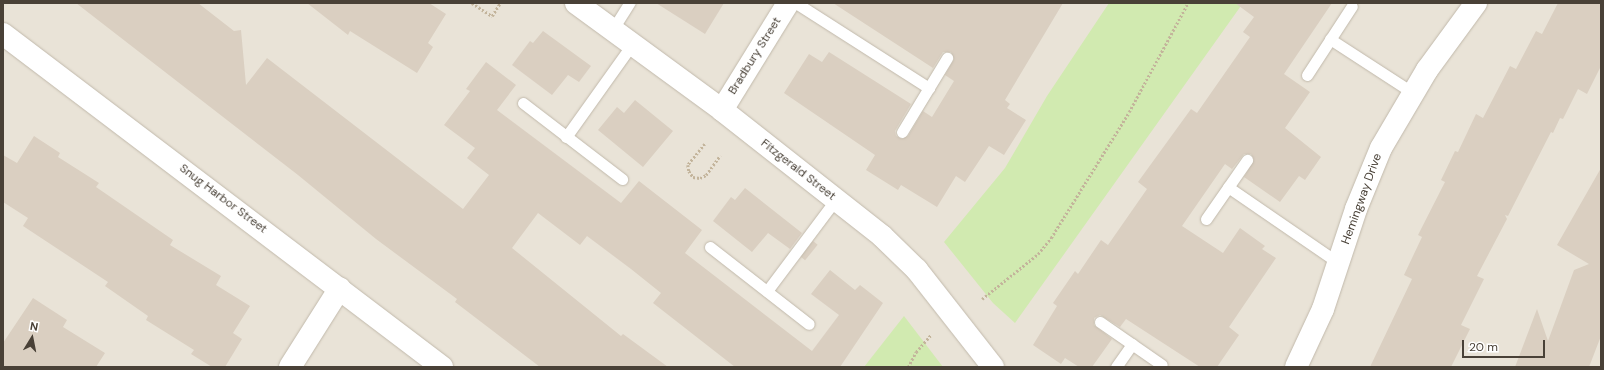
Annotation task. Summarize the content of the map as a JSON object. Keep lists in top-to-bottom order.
{
  "streets": {
    "street": [
      "Bradbury Street",
      "Fitzgerald Street",
      "Snug Harbor Street",
      "Hemingway Drive"
    ]
  },
  "crossings": [
    ["Bradbury Street", "Fitzgerald Street"]
  ],
  "scale_bar": "20 m",
  "north": "top"
}
